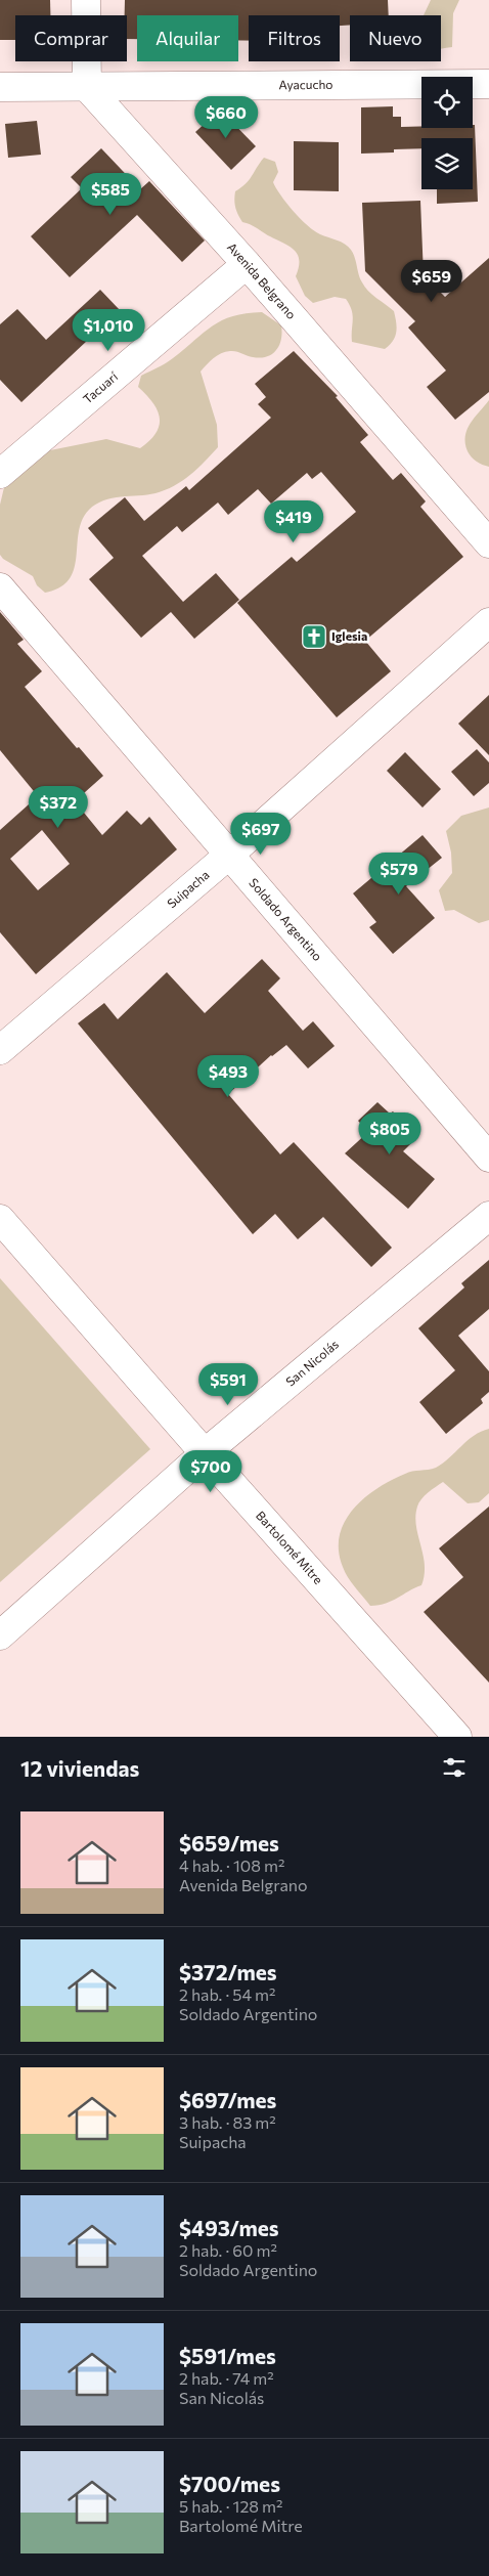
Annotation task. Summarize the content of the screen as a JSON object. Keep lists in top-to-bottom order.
{
  "streets": {
    "street": [
      "Ayacucho",
      "Avenida Belgrano",
      "Tacuarí",
      "Suipacha",
      "Soldado Argentino",
      "San Nicolás",
      "Bartolomé Mitre"
    ]
  },
  "crossings": [
    ["Ayacucho", "Avenida Belgrano"],
    ["Avenida Belgrano", "Tacuarí"],
    ["Suipacha", "Soldado Argentino"],
    ["San Nicolás", "Bartolomé Mitre"]
  ],
  "places": {
    "church": ["Iglesia"]
  },
  "page": {
    "chip": [
      "Comprar",
      "Alquilar",
      "Filtros",
      "Nuevo"
    ],
    "price": [
      "$660",
      "$585",
      "$659",
      "$1,010",
      "$419",
      "$372",
      "$697",
      "$579",
      "$493",
      "$805",
      "$591",
      "$700"
    ],
    "heading": "12 viviendas",
    "list": [
      {
        "name": "$659/mes",
        "note": "4 hab. · 108 m² · Avenida Belgrano"
      },
      {
        "name": "$372/mes",
        "note": "2 hab. · 54 m² · Soldado Argentino"
      },
      {
        "name": "$697/mes",
        "note": "3 hab. · 83 m² · Suipacha"
      },
      {
        "name": "$493/mes",
        "note": "2 hab. · 60 m² · Soldado Argentino"
      },
      {
        "name": "$591/mes",
        "note": "2 hab. · 74 m² · San Nicolás"
      },
      {
        "name": "$700/mes",
        "note": "5 hab. · 128 m² · Bartolomé Mitre"
      }
    ]
  }
}
